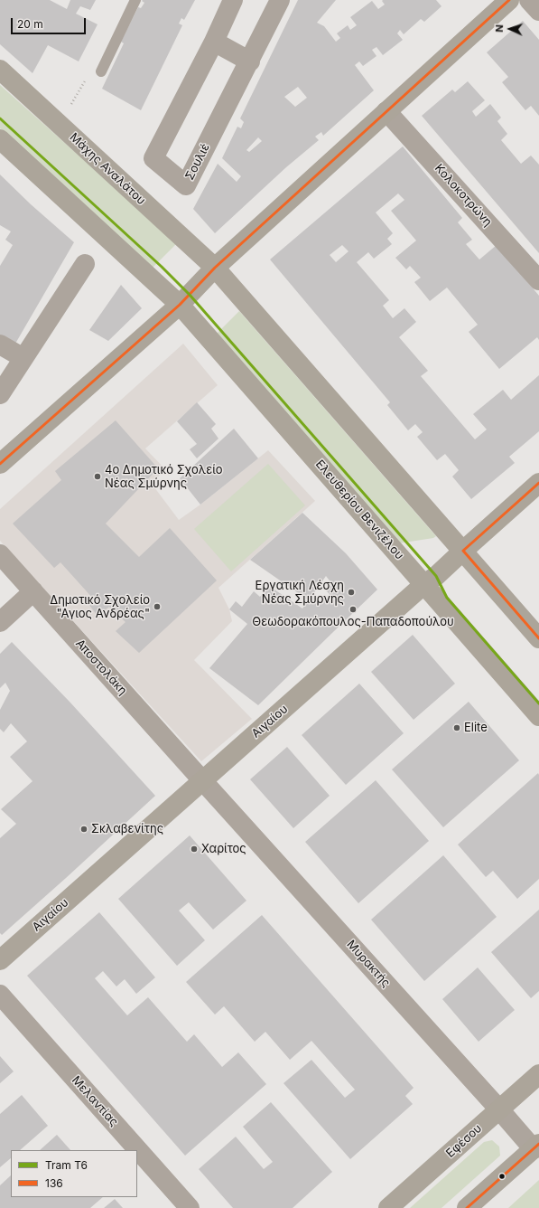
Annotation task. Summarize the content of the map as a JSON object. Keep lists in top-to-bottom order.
{
  "streets": {
    "street": [
      "Σουλιέ",
      "Μάχης Αναλάτου",
      "Κολοκοτρώνη",
      "Ελευθερίου Βενιζέλου",
      "Αποστολάκη",
      "Αιγαίου",
      "Μυρακτής",
      "Μελαντίας",
      "Εφέσου"
    ]
  },
  "crossings": [
    ["Ελευθερίου Βενιζέλου", "Αιγαίου"],
    ["Αποστολάκη", "Αιγαίου"],
    ["Αποστολάκη", "Μυρακτής"],
    ["Αιγαίου", "Μυρακτής"],
    ["Μυρακτής", "Εφέσου"]
  ],
  "places": [
    "4o Δημοτικό Σχολείο Νέας Σμύρνης",
    "Εργατική Λέσχη Νέας Σμύρνης",
    "Δημοτικό Σχολείο \"Αγιος Ανδρέας\"",
    "Θεωδορακόπουλος-Παπαδοπούλου",
    "Elite",
    "Σκλαβενίτης",
    "Χαρίτος"
  ],
  "lines": ["transit line 136", "tram line Τ6"],
  "legend": ["Tram Τ6", "136"],
  "scale_bar": "20 m",
  "north": "left"
}
